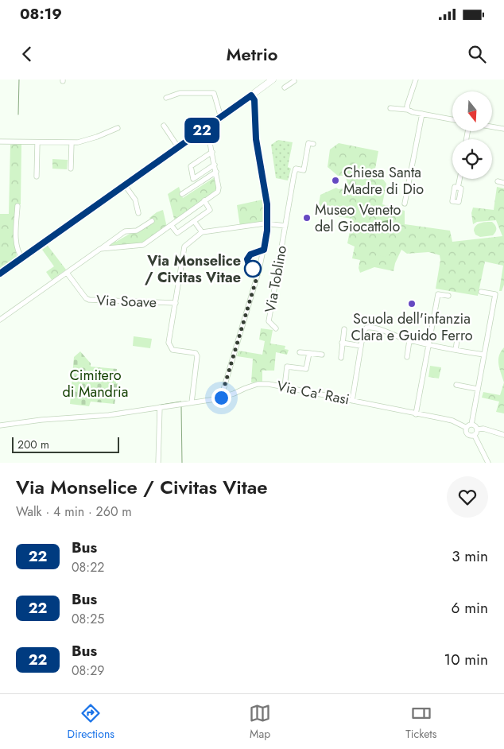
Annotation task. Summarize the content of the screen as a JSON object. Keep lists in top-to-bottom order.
{
  "streets": {
    "street": ["Via Toblino", "Via Soave", "Via Ca' Rasi"]
  },
  "parks": ["Cimitero di Mandria"],
  "places": [
    "Chiesa Santa Madre di Dio",
    "Museo Veneto del Giocattolo",
    "Via Monselice / Civitas Vitae",
    "Scuola dell'infanzia Clara e Guido Ferro"
  ],
  "lines": ["bus line 22"],
  "scale_bar": "200 m",
  "north": "bottom",
  "page": {
    "status": "08:19",
    "header": "Metrio",
    "on_map": "22",
    "scale": "200 m",
    "heading": ["Via Monselice / Civitas Vitae", "Walk · 4 min · 260 m"],
    "list": [
      {
        "mark": "22",
        "name": "Bus",
        "note": "08:22",
        "value": "3 min"
      },
      {
        "mark": "22",
        "name": "Bus",
        "note": "08:25",
        "value": "6 min"
      },
      {
        "mark": "22",
        "name": "Bus",
        "note": "08:29",
        "value": "10 min"
      }
    ],
    "tabs": ["Directions", "Map", "Tickets"]
  }
}
